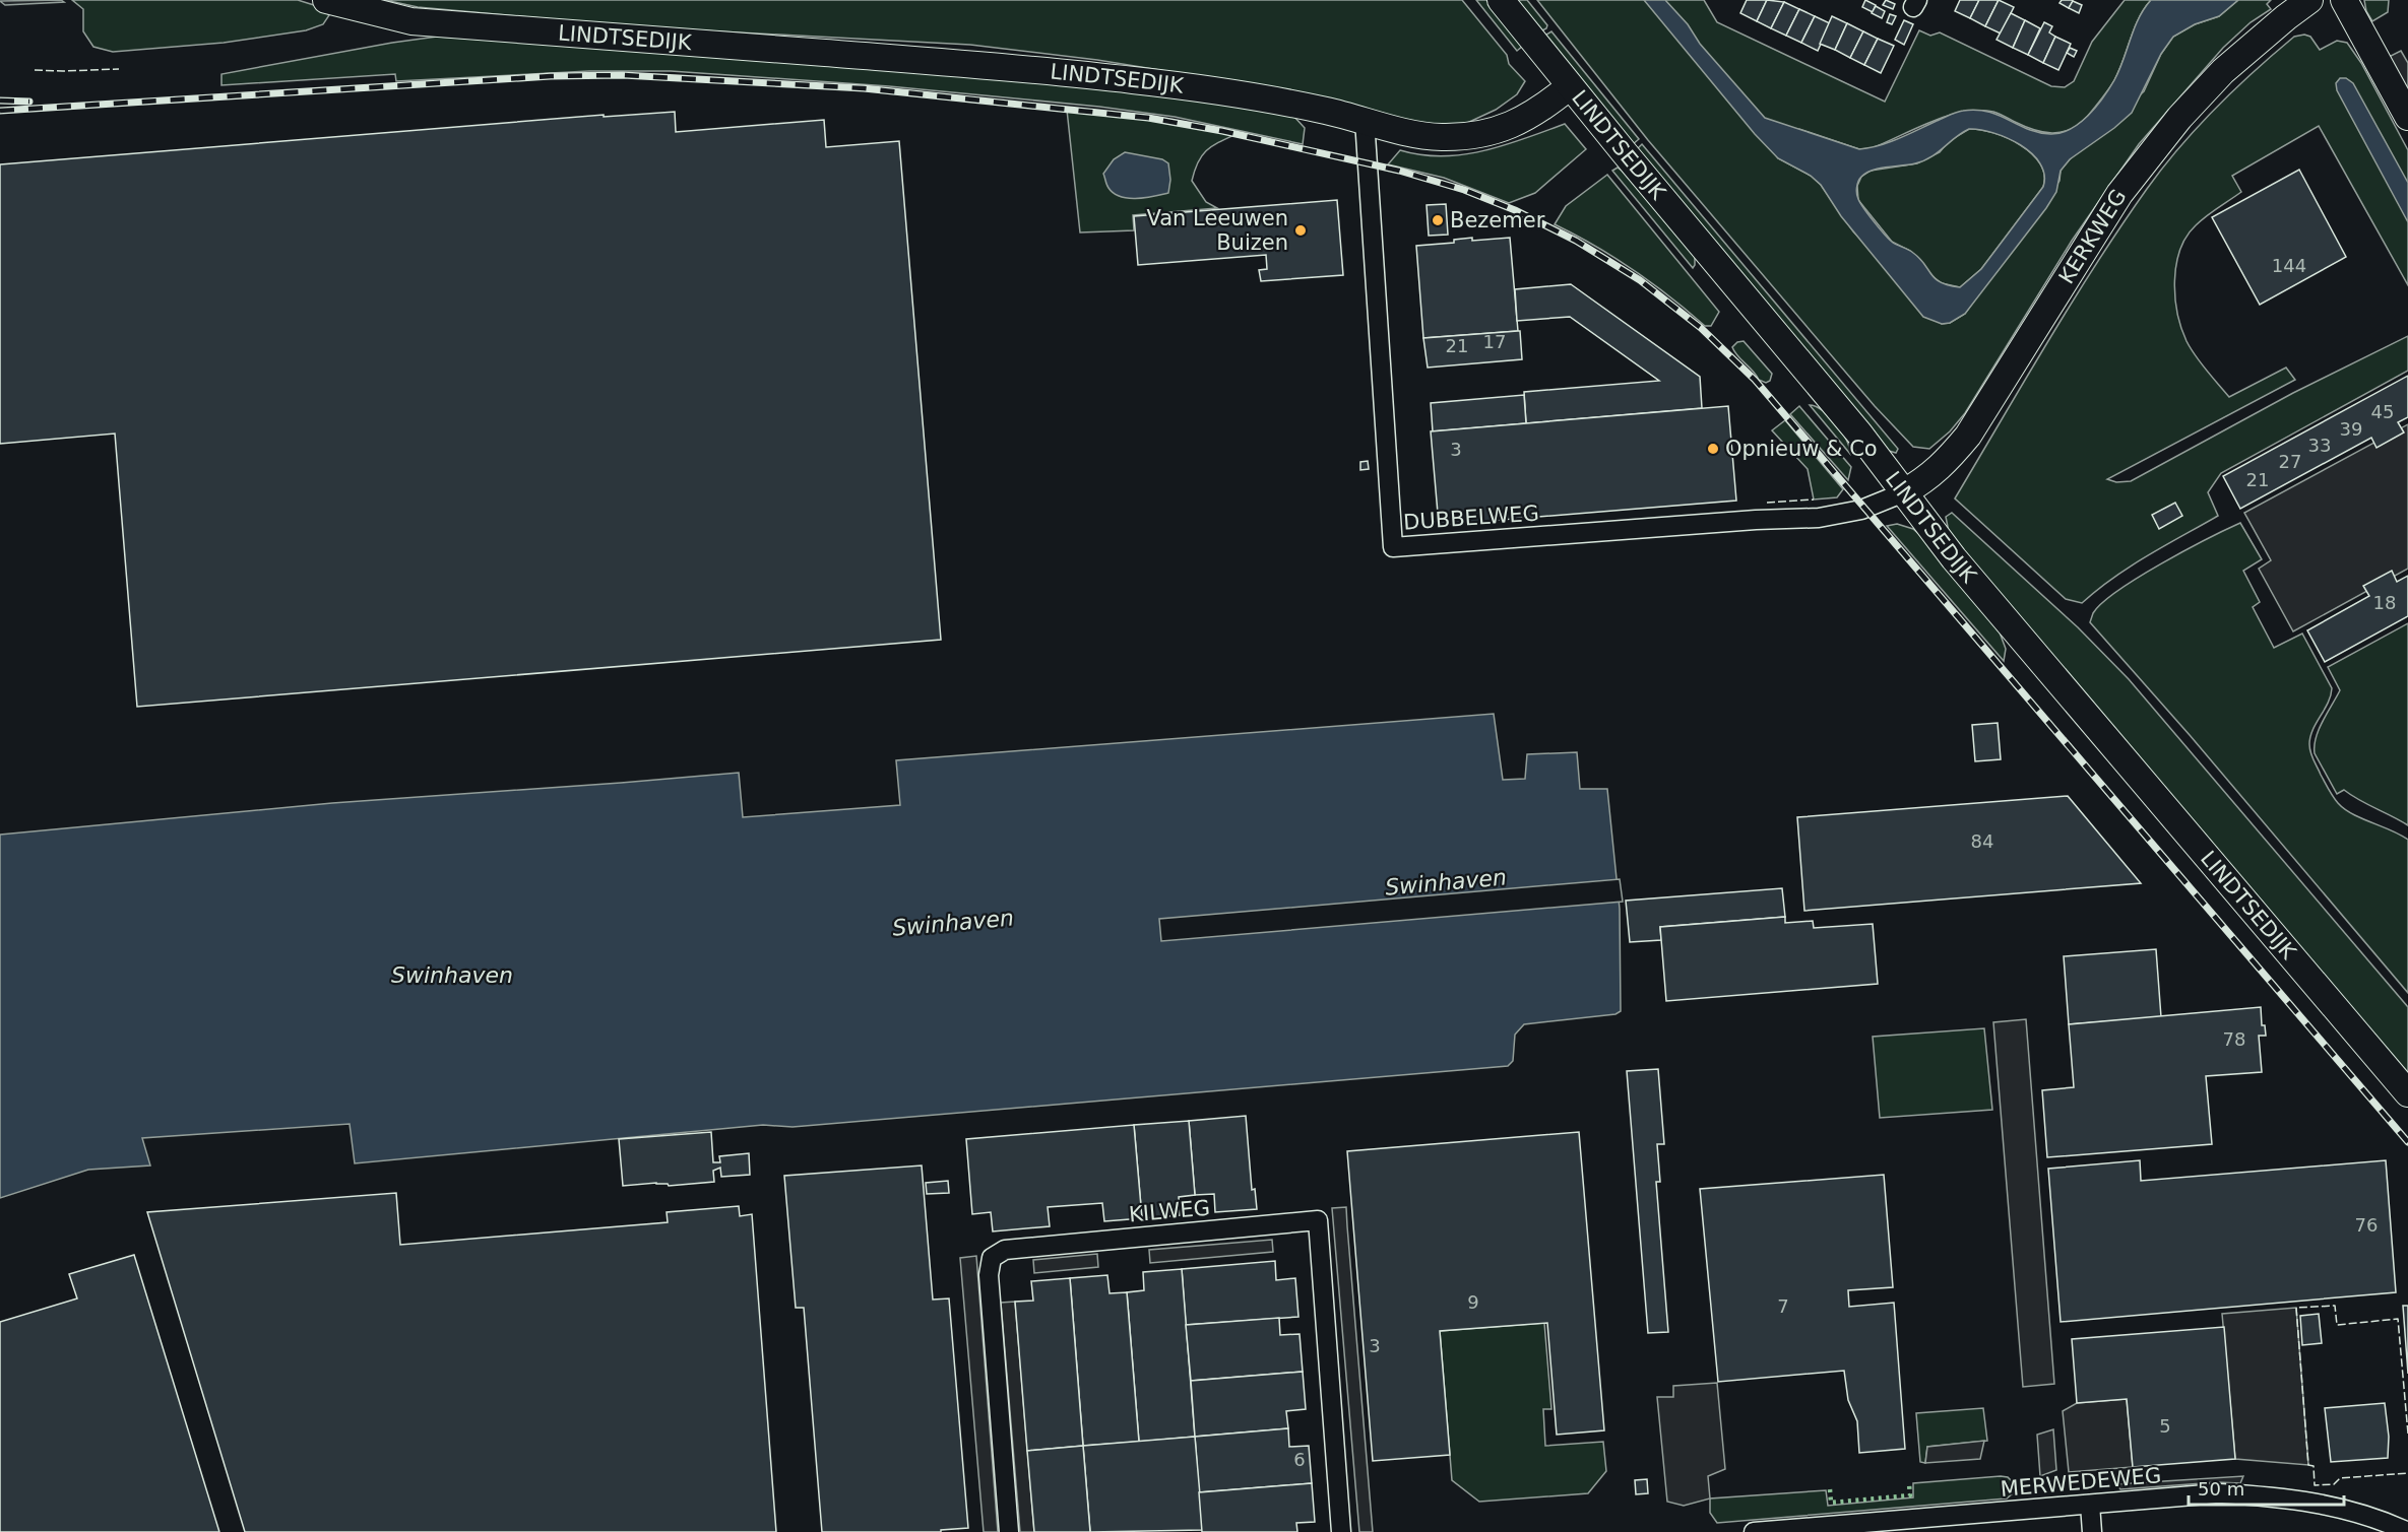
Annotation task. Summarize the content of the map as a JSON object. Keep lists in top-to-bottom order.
{
  "streets": {
    "main road": ["LINDTSEDIJK", "KERKWEG"],
    "street": ["DUBBELWEG", "KILWEG", "MERWEDEWEG"]
  },
  "crossings": [
    ["LINDTSEDIJK", "KERKWEG"],
    ["LINDTSEDIJK", "DUBBELWEG"],
    ["KERKWEG", "DUBBELWEG"]
  ],
  "water": ["Swinhaven"],
  "places": ["Bezemer", "Van Leeuwen Buizen", "Opnieuw & Co"],
  "house_numbers": [
    "144",
    "17",
    "21",
    "45",
    "39",
    "33",
    "3",
    "27",
    "21",
    "18",
    "84",
    "78",
    "76",
    "9",
    "7",
    "3",
    "5",
    "6"
  ],
  "scale_bar": "50 m"
}
